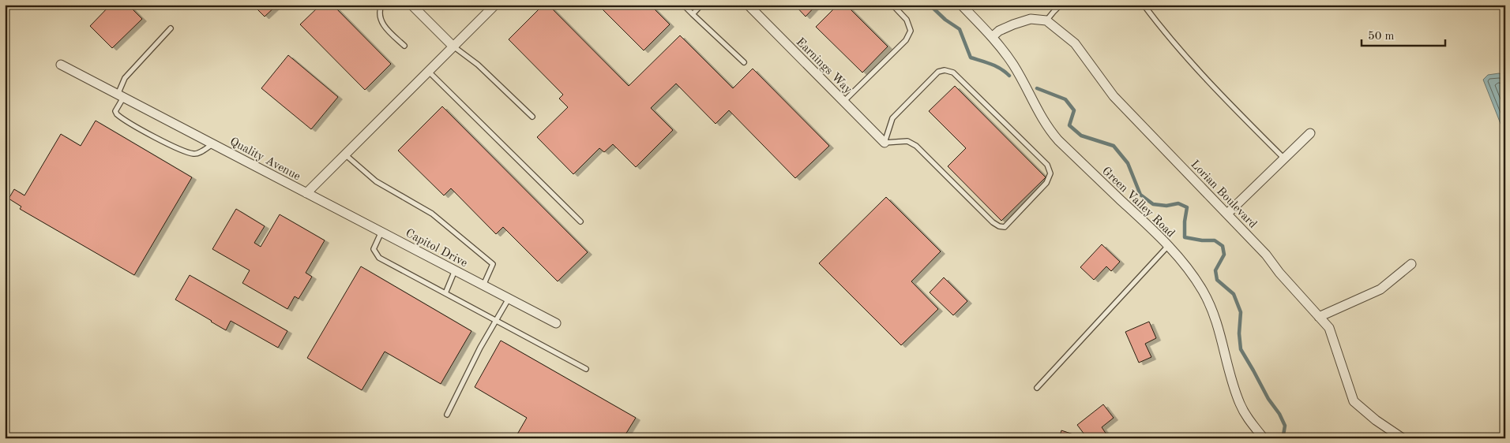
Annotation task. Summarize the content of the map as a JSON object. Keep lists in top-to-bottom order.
{
  "streets": {
    "street": [
      "Earnings Way",
      "Quality Avenue",
      "Lorian Boulevard",
      "Green Valley Road",
      "Capitol Drive"
    ]
  },
  "crossings": [
    ["Quality Avenue", "Capitol Drive"]
  ],
  "scale_bar": "50 m"
}
